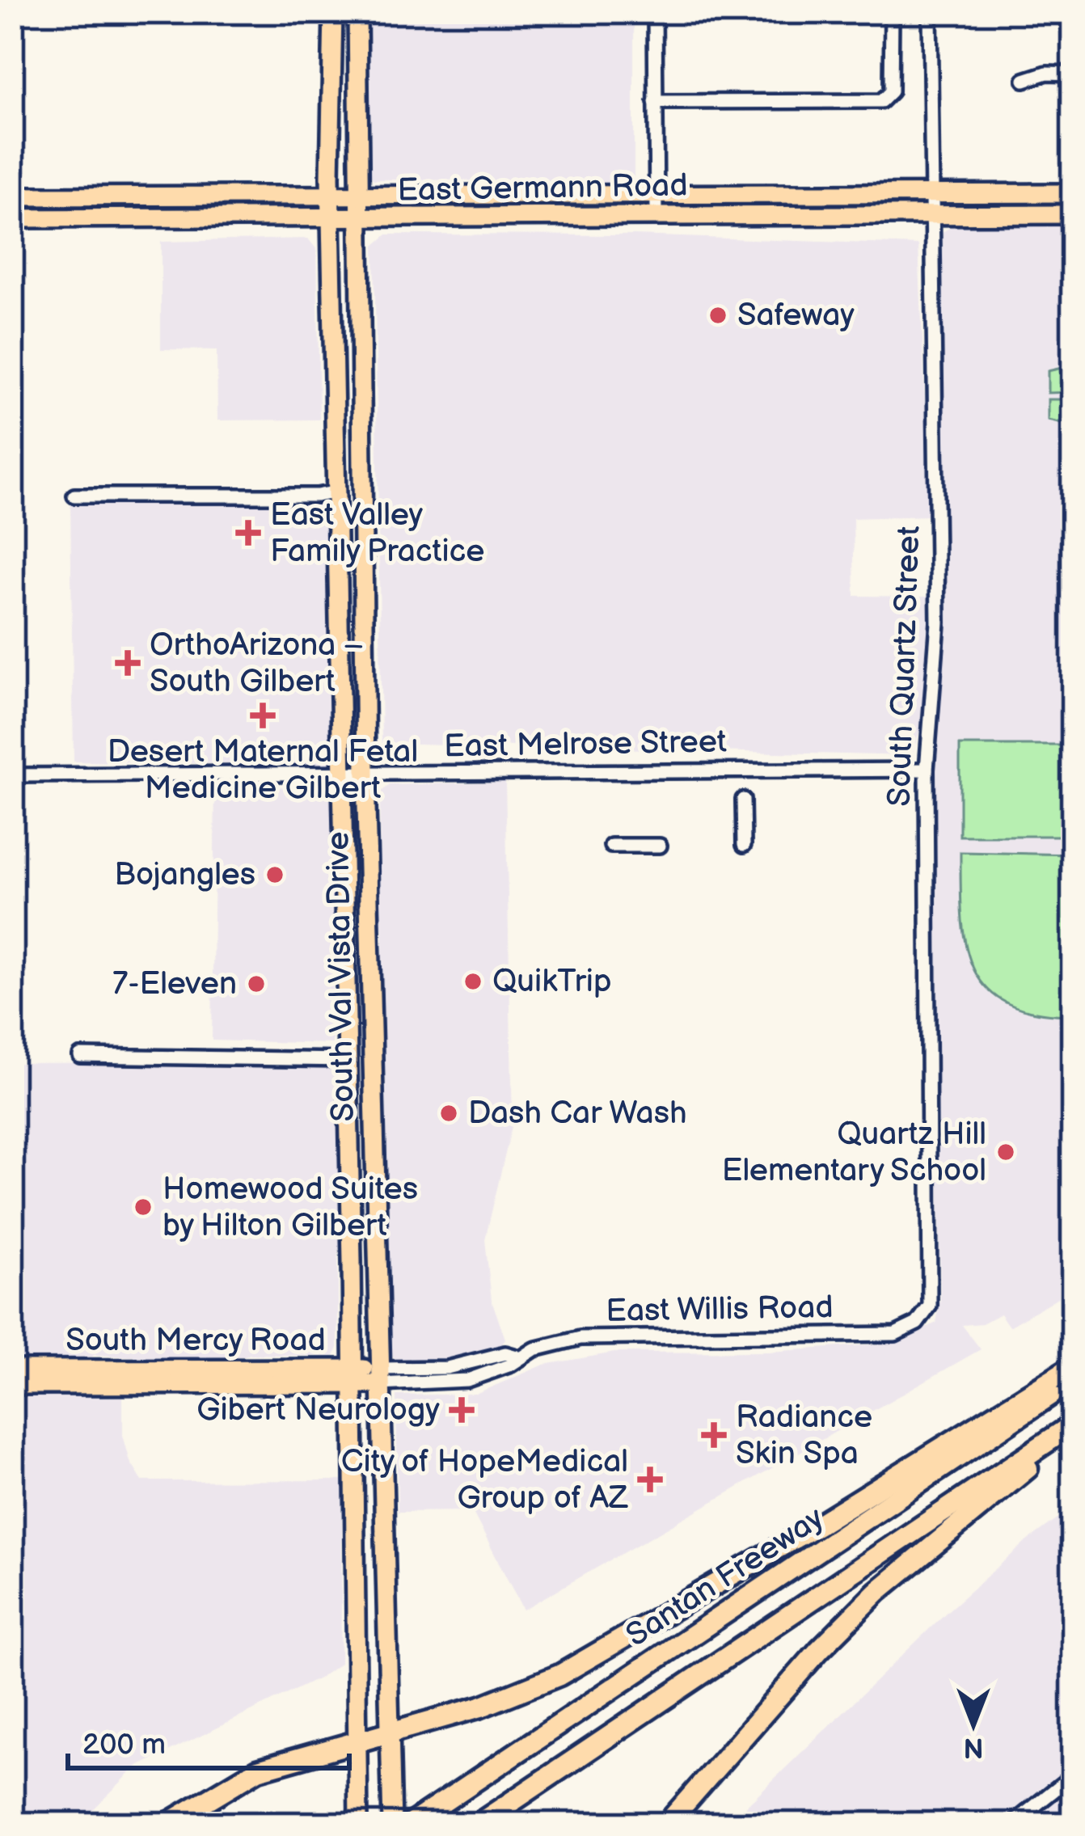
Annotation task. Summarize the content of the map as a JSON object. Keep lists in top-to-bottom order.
{
  "streets": {
    "highway": ["Santan Freeway"],
    "main road": ["East Germann Road", "South Val Vista Drive", "South Mercy Road"],
    "street": ["South Quartz Street", "East Melrose Street", "East Willis Road"]
  },
  "crossings": [
    ["East Germann Road", "South Quartz Street"],
    ["East Germann Road", "South Val Vista Drive"],
    ["South Quartz Street", "East Melrose Street"],
    ["South Quartz Street", "East Willis Road"],
    ["East Melrose Street", "South Val Vista Drive"],
    ["South Val Vista Drive", "East Willis Road"],
    ["South Val Vista Drive", "South Mercy Road"],
    ["East Willis Road", "South Mercy Road"]
  ],
  "places": {
    "other": [
      "Safeway",
      "Bojangles",
      "QuikTrip",
      "7-Eleven",
      "Dash Car Wash",
      "Quartz Hill Elementary School",
      "Homewood Suites by Hilton Gilbert"
    ],
    "health": [
      "East Valley Family Practice",
      "OrthoArizona – South Gilbert",
      "Desert Maternal Fetal Medicine Gilbert",
      "Gibert Neurology",
      "Radiance Skin Spa",
      "City of HopeMedical Group of AZ"
    ]
  },
  "scale_bar": "200 m",
  "north": "bottom"
}
